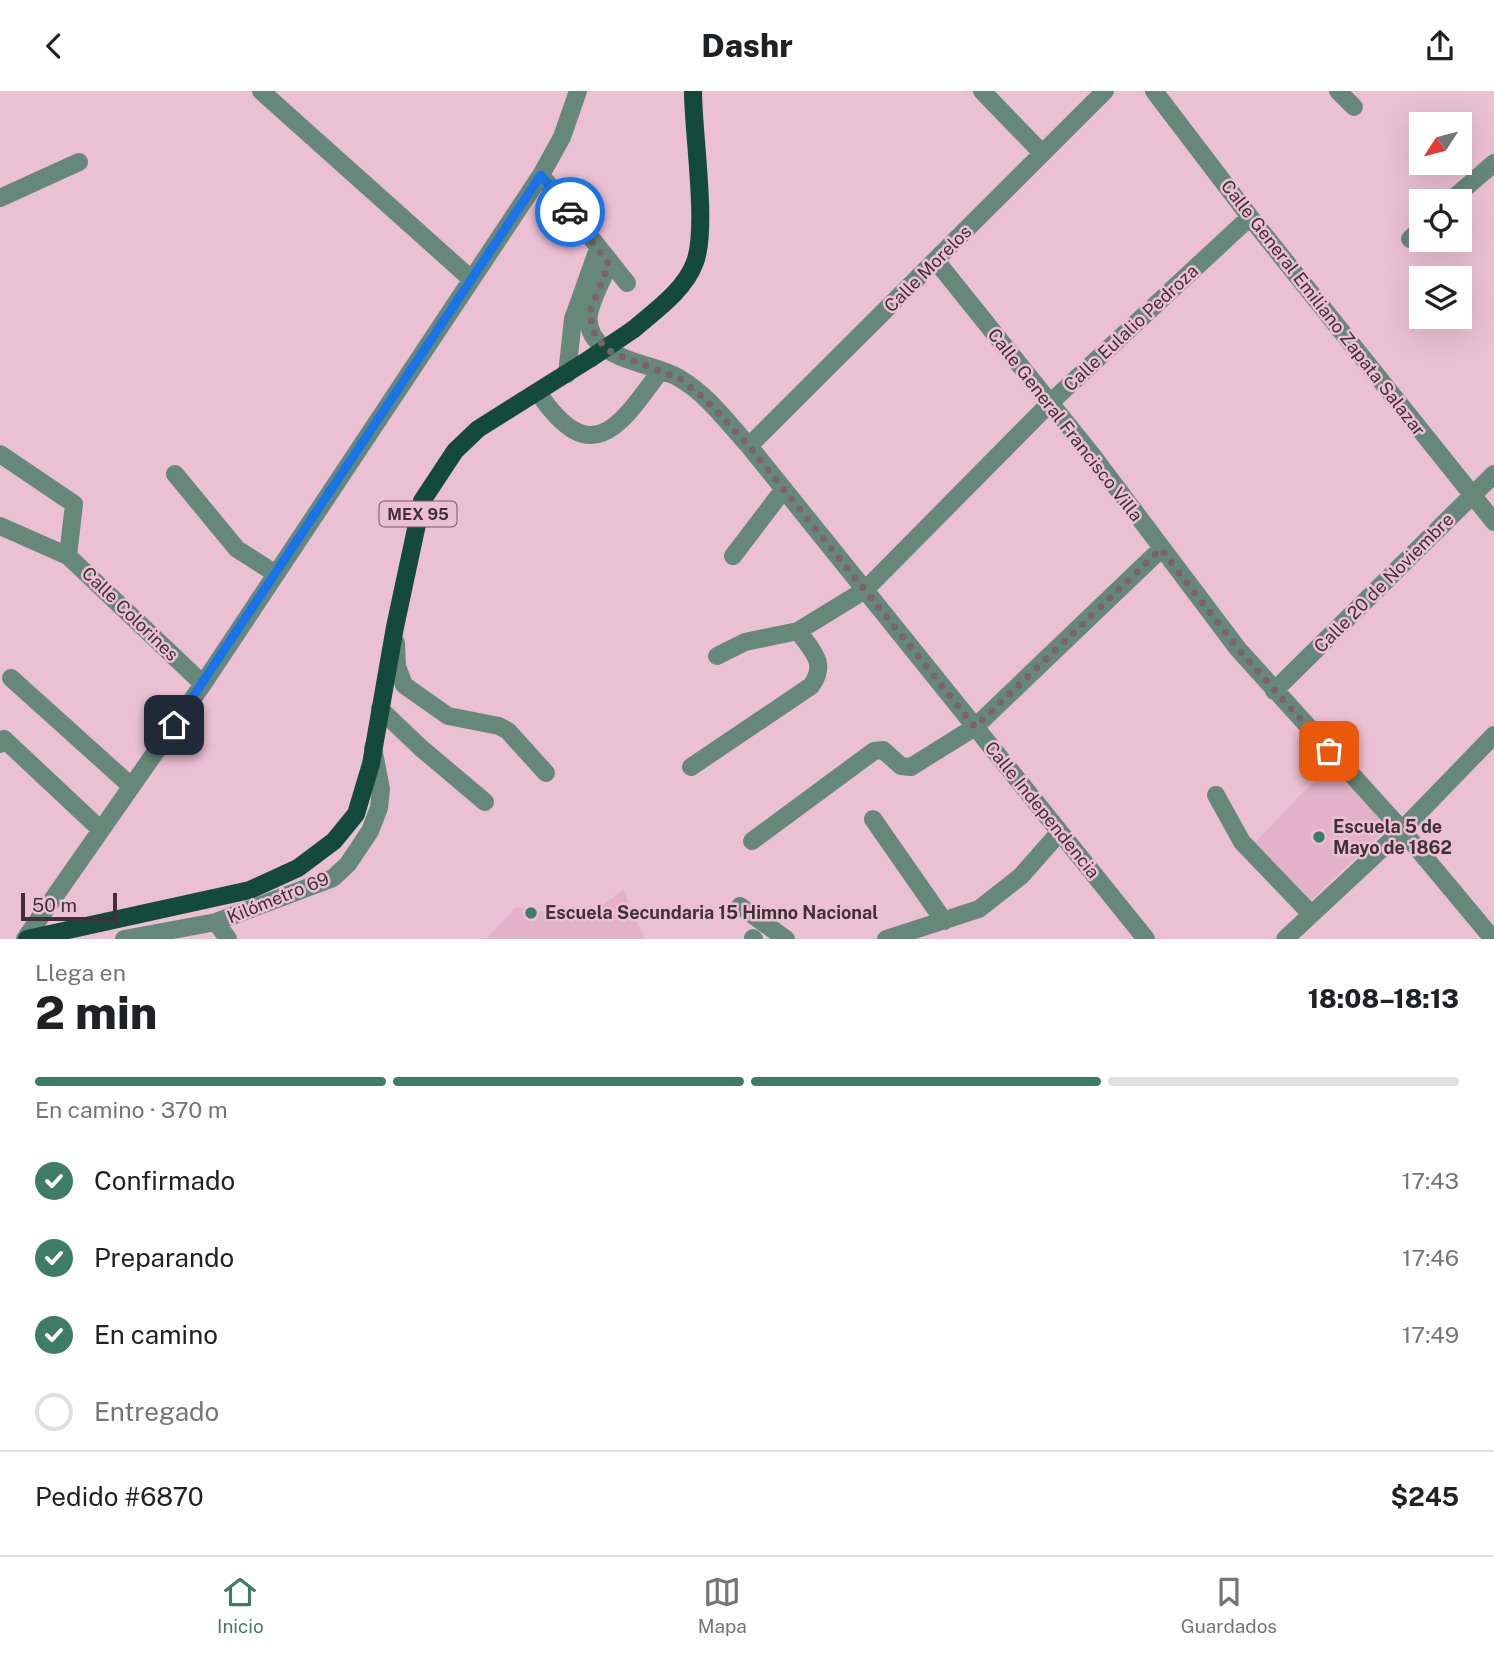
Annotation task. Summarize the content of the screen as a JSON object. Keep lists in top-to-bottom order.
{
  "streets": {
    "main road": ["MEX 95"],
    "street": [
      "Calle Morelos",
      "Calle General Emiliano Zapata Salazar",
      "Calle Eulalio Pedroza",
      "Calle General Francisco Villa",
      "Calle 20 de Noviembre",
      "Calle Colorines",
      "Calle Independencia",
      "Kilómetro 69"
    ]
  },
  "crossings": [
    ["Calle Morelos", "Calle General Francisco Villa"],
    ["Calle Morelos", "Calle Independencia"],
    ["Calle General Emiliano Zapata Salazar", "Calle Eulalio Pedroza"],
    ["Calle General Emiliano Zapata Salazar", "Calle 20 de Noviembre"],
    ["Calle Eulalio Pedroza", "Calle General Francisco Villa"],
    ["Calle Eulalio Pedroza", "Calle Independencia"],
    ["Calle General Francisco Villa", "Calle 20 de Noviembre"],
    ["MEX 95", "Kilómetro 69"]
  ],
  "places": ["Escuela 5 de Mayo de 1862", "Escuela Secundaria 15 Himno Nacional"],
  "scale_bar": "50 m",
  "north": "bottom left",
  "page": {
    "header": "Dashr",
    "scale": "50 m",
    "heading": ["2 min", "Llega en", "18:08–18:13"],
    "panel": ["Pedido #6870", "$245"],
    "bar": "En camino · 370 m",
    "list": [
      ["Confirmado", "17:43"],
      ["Preparando", "17:46"],
      ["En camino", "17:49"],
      "Entregado"
    ],
    "tabs": ["Inicio", "Mapa", "Guardados"]
  }
}
